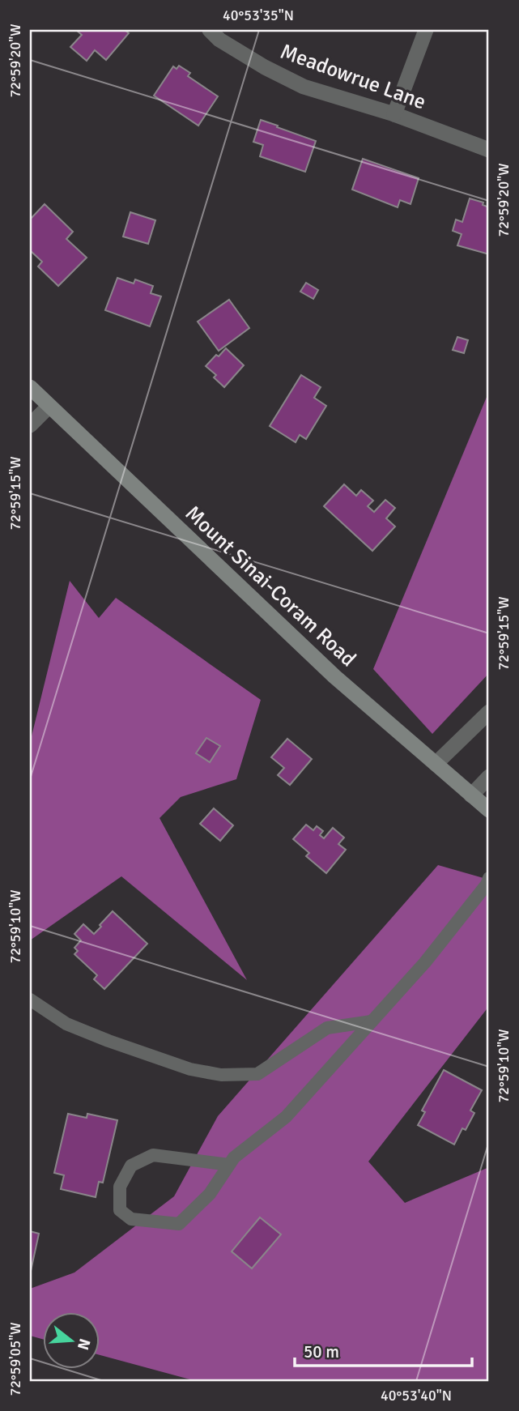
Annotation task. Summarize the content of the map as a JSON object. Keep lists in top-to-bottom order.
{
  "streets": {
    "main road": ["Mount Sinai-Coram Road"],
    "street": ["Meadowrue Lane"]
  },
  "scale_bar": "50 m",
  "north": "right",
  "coordinates": [
    "40°53'35\"N",
    "72°59'20\"W",
    "72°59'15\"W",
    "72°59'10\"W",
    "72°59'05\"W",
    "40°53'40\"N"
  ]
}
